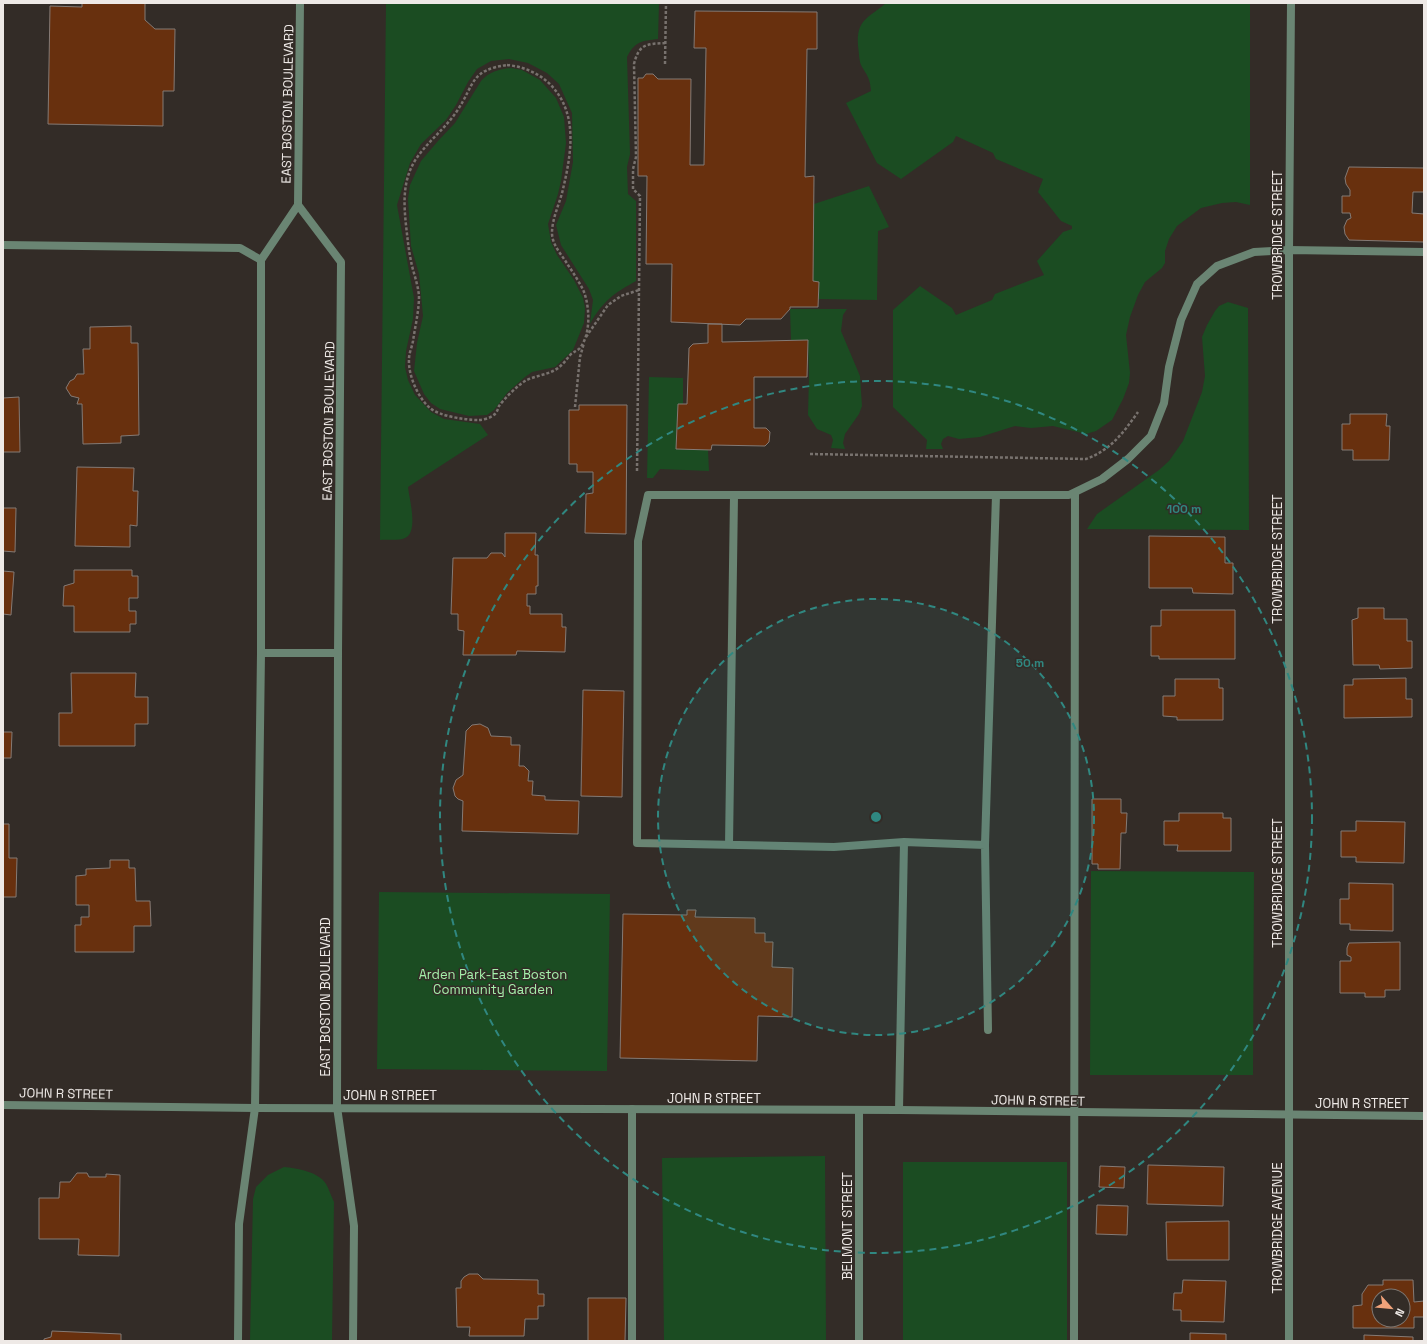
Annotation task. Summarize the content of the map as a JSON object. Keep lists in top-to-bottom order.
{
  "streets": {
    "street": [
      "EAST BOSTON BOULEVARD",
      "TROWBRIDGE STREET",
      "JOHN R STREET",
      "BELMONT STREET",
      "TROWBRIDGE AVENUE"
    ]
  },
  "crossings": [
    ["EAST BOSTON BOULEVARD", "JOHN R STREET"],
    ["TROWBRIDGE STREET", "JOHN R STREET"],
    ["TROWBRIDGE STREET", "TROWBRIDGE AVENUE"],
    ["JOHN R STREET", "BELMONT STREET"],
    ["JOHN R STREET", "TROWBRIDGE AVENUE"]
  ],
  "parks": ["Arden Park-East Boston Community Garden"],
  "north": "bottom right",
  "rings": ["100 m", "50 m"]
}
